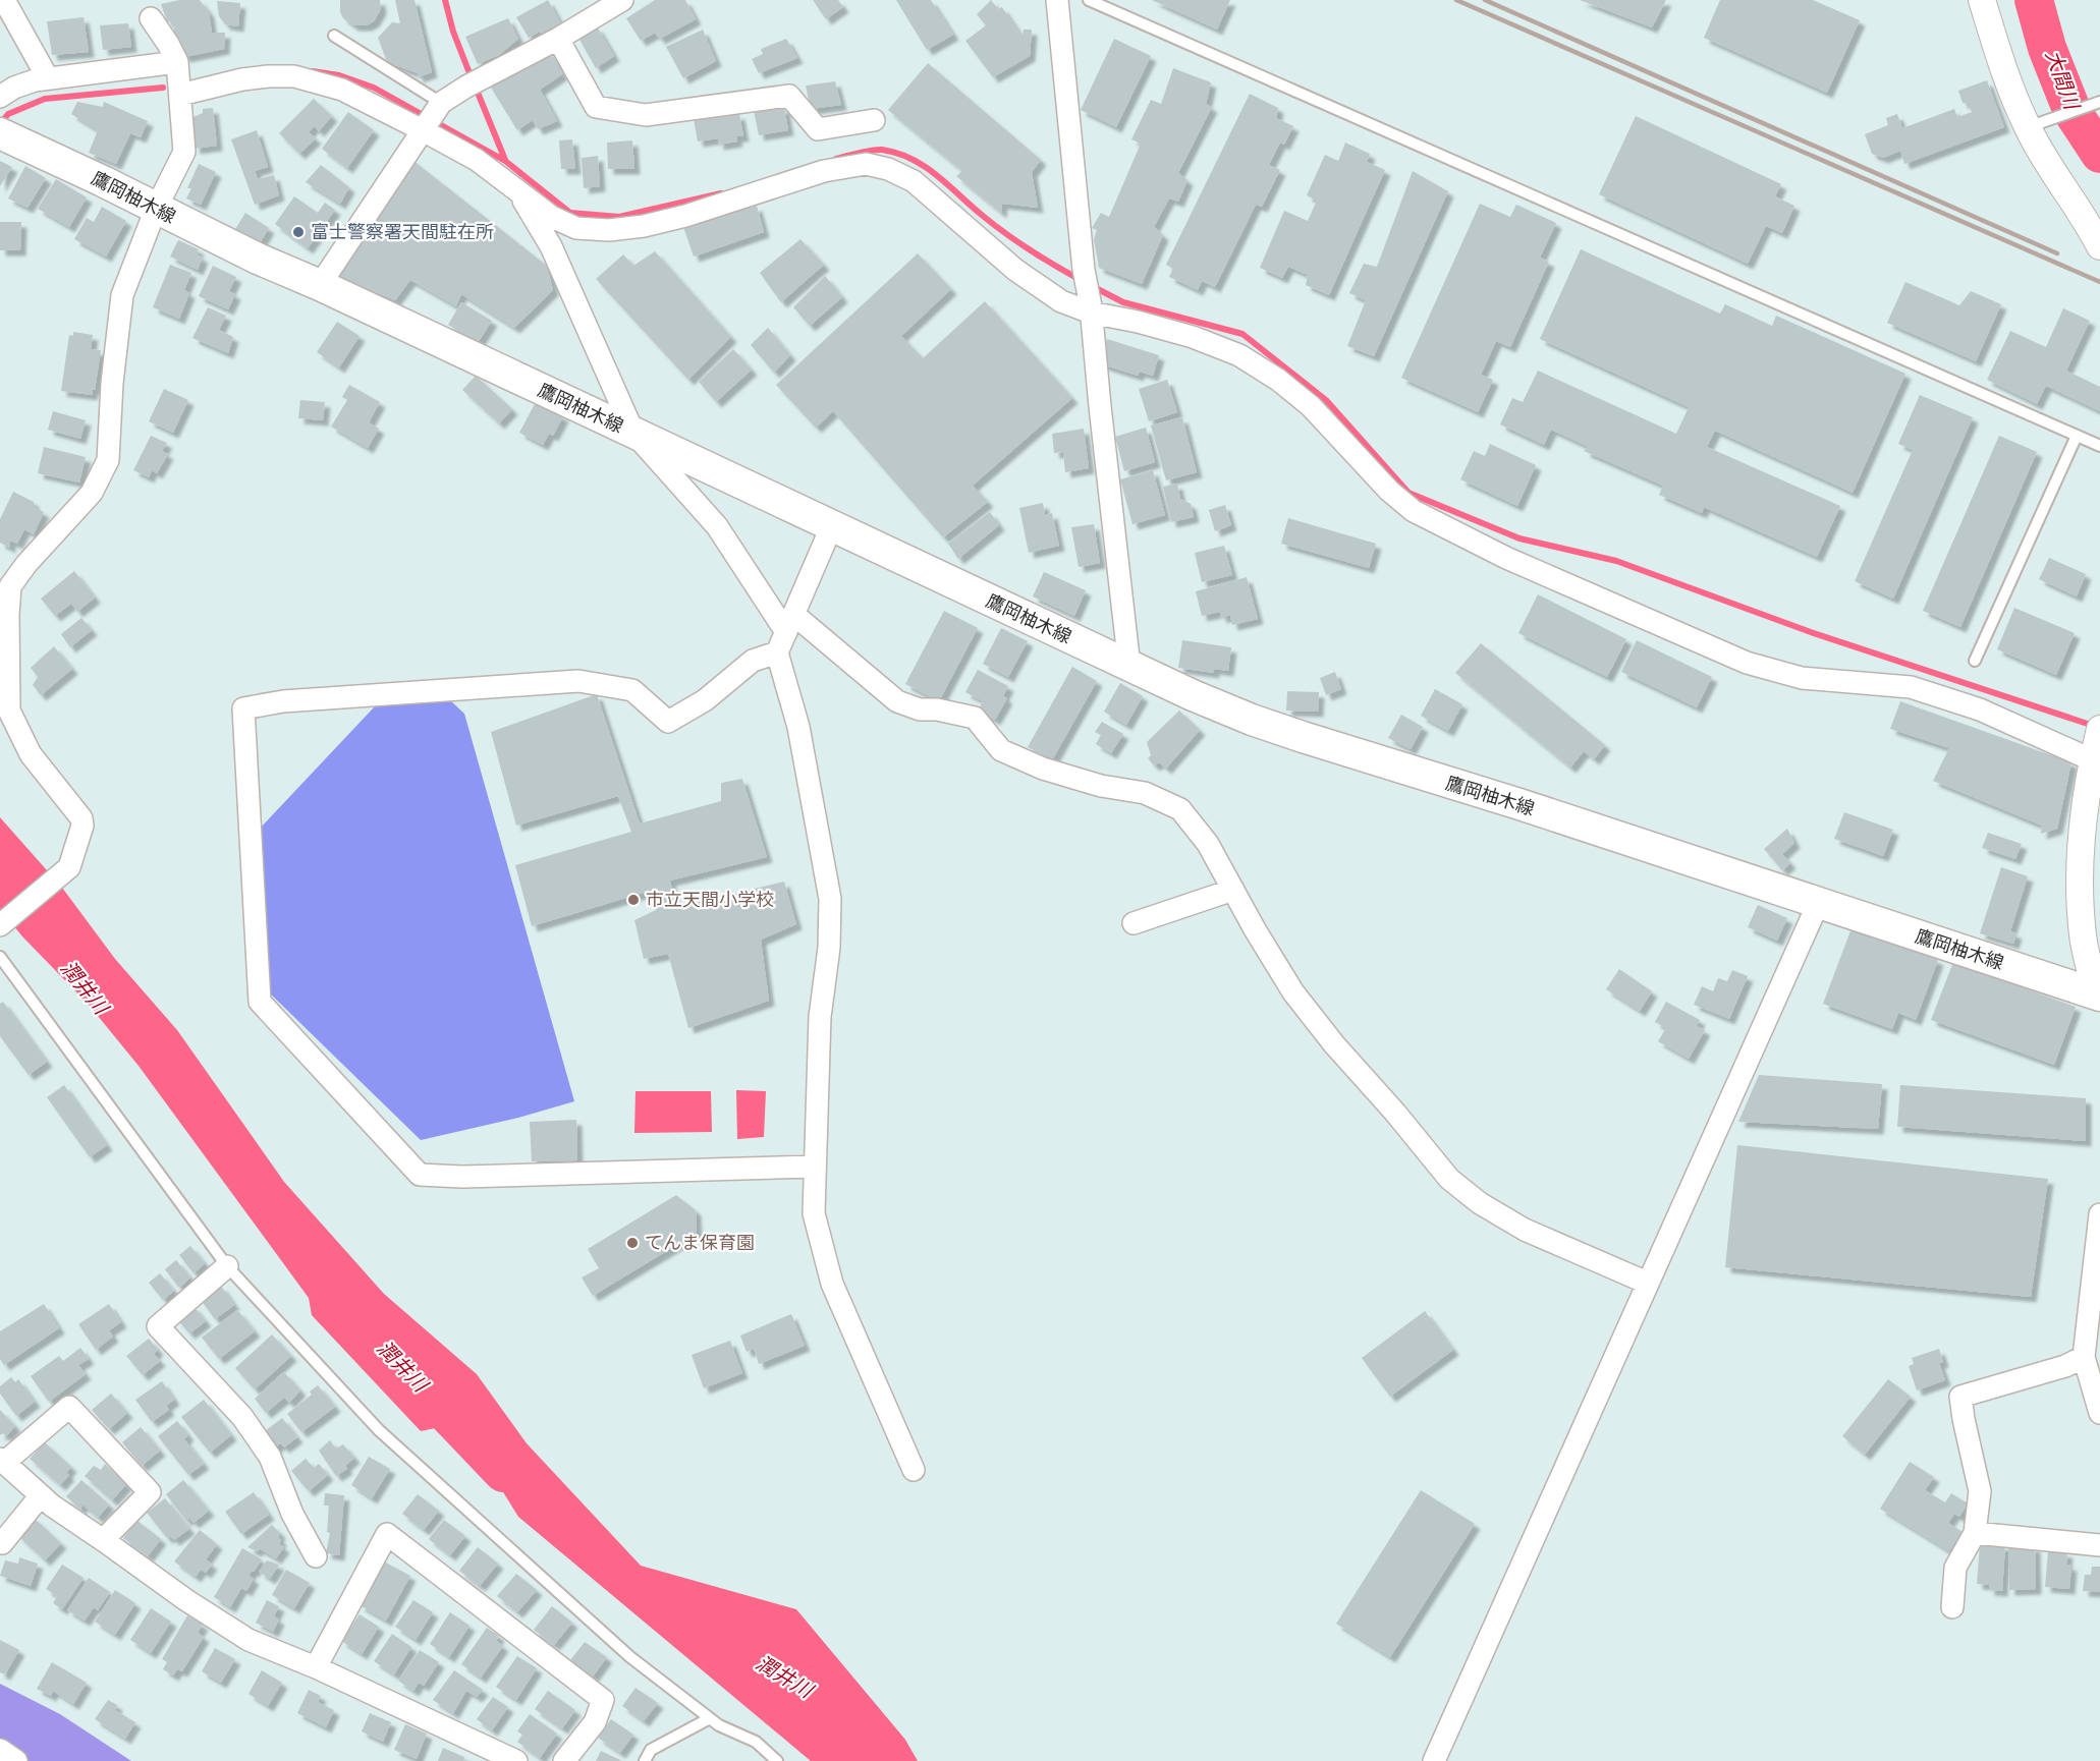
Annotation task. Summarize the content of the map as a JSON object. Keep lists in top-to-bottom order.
{
  "streets": {
    "main road": ["鷹岡柚木線"]
  },
  "water": ["大間川", "潤井川"],
  "places": ["富士警察署天間駐在所", "市立天間小学校", "てんま保育園"]
}
